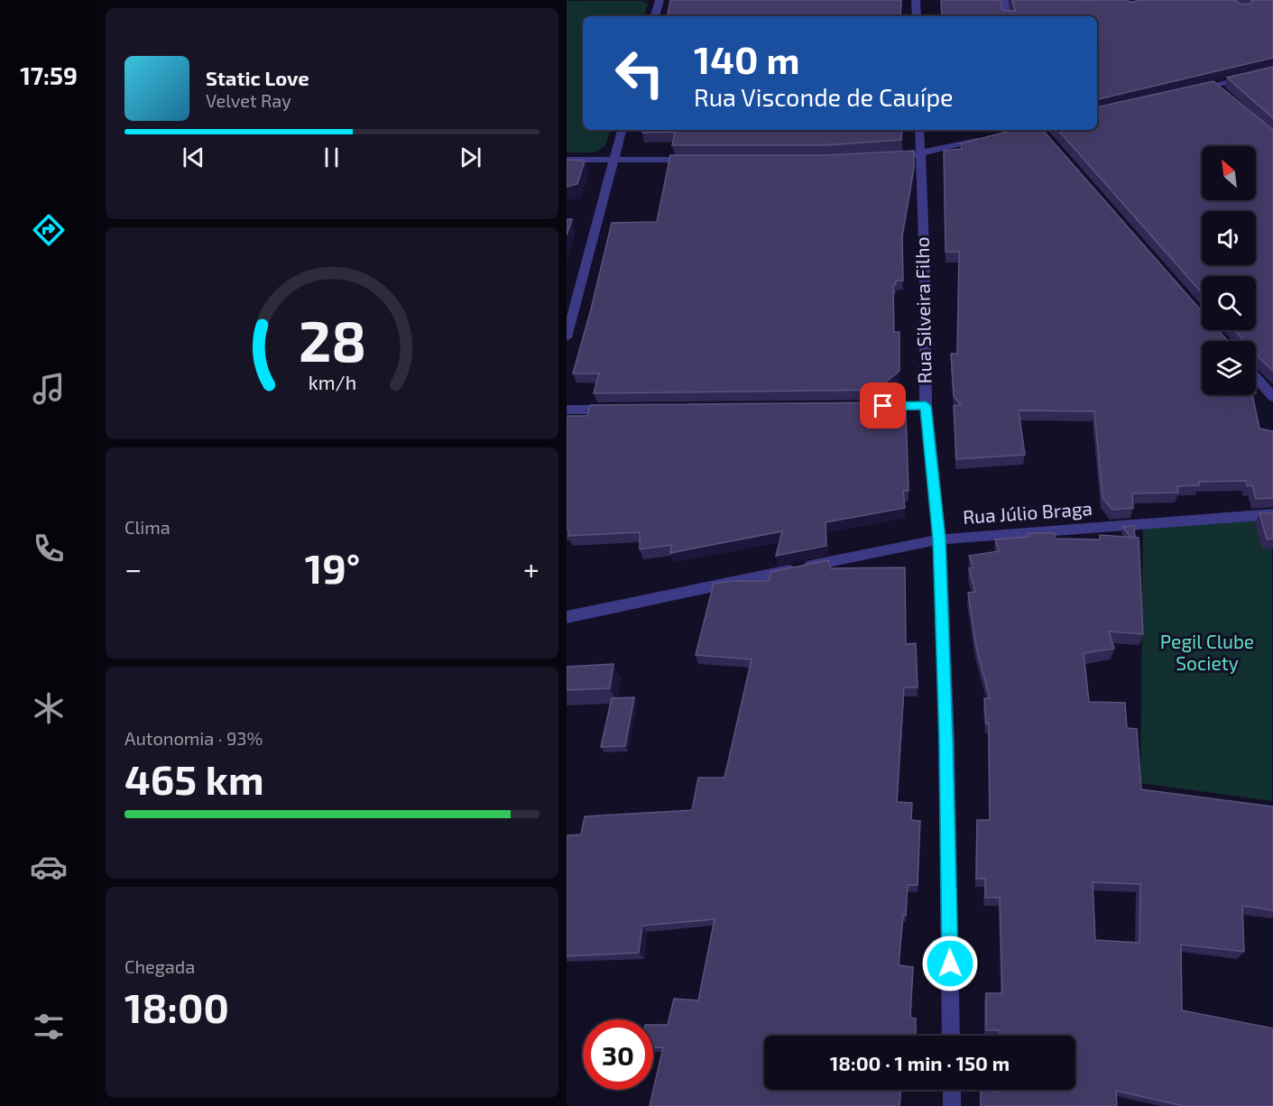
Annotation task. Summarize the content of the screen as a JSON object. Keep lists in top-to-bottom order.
{
  "streets": {
    "street": ["Rua Silveira Filho", "Rua Júlio Braga"]
  },
  "crossings": [
    ["Rua Silveira Filho", "Rua Júlio Braga"]
  ],
  "parks": ["Pegil Clube Society"],
  "north": "top left",
  "page": {
    "tabs": "17:59",
    "turn": ["140 m", "Rua Visconde de Cauípe"],
    "song": ["Static Love", "Velvet Ray"],
    "tile": [
      "Clima",
      ["Autonomia · 93%", "465 km"],
      ["Chegada", "18:00"]
    ],
    "heat": ["−", "19°", "+"],
    "limit": "30",
    "trip": "18:00 · 1 min · 150 m",
    "gauge": ["28", "km/h"]
  }
}
